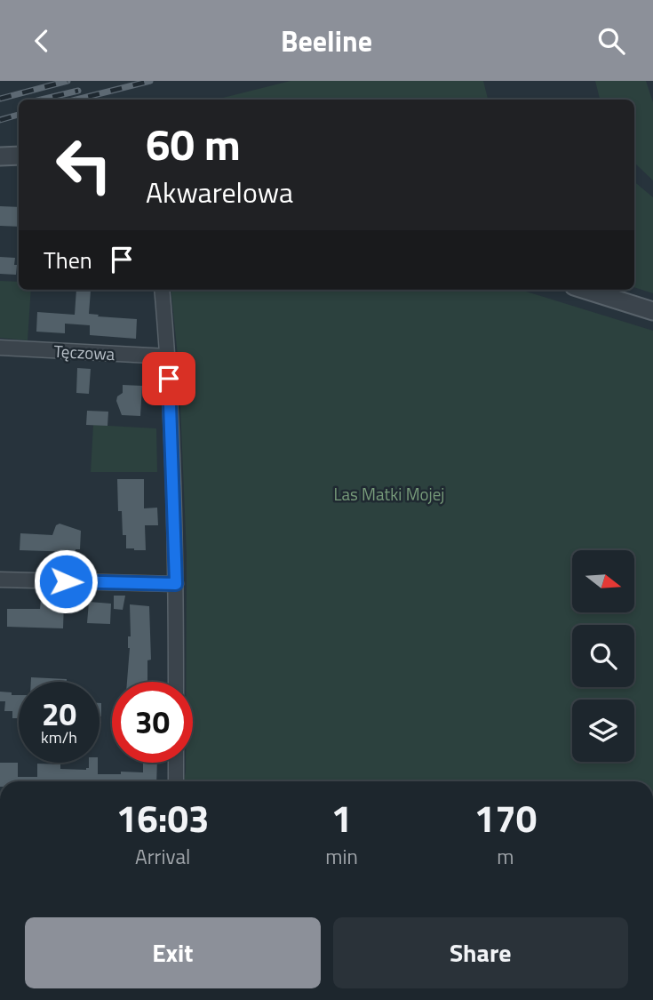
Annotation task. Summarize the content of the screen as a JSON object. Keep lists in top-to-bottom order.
{
  "streets": {
    "street": ["Tęczowa"]
  },
  "parks": ["Las Matki Mojej"],
  "north": "right",
  "page": {
    "header": "Beeline",
    "turn": ["60 m", "Akwarelowa"],
    "then": "Then",
    "speed": "20 km/h",
    "limit": "30",
    "eta": [
      "16:03",
      "Arrival",
      "1",
      "min",
      "170",
      "m"
    ],
    "buttons": ["Exit", "Share"]
  }
}
